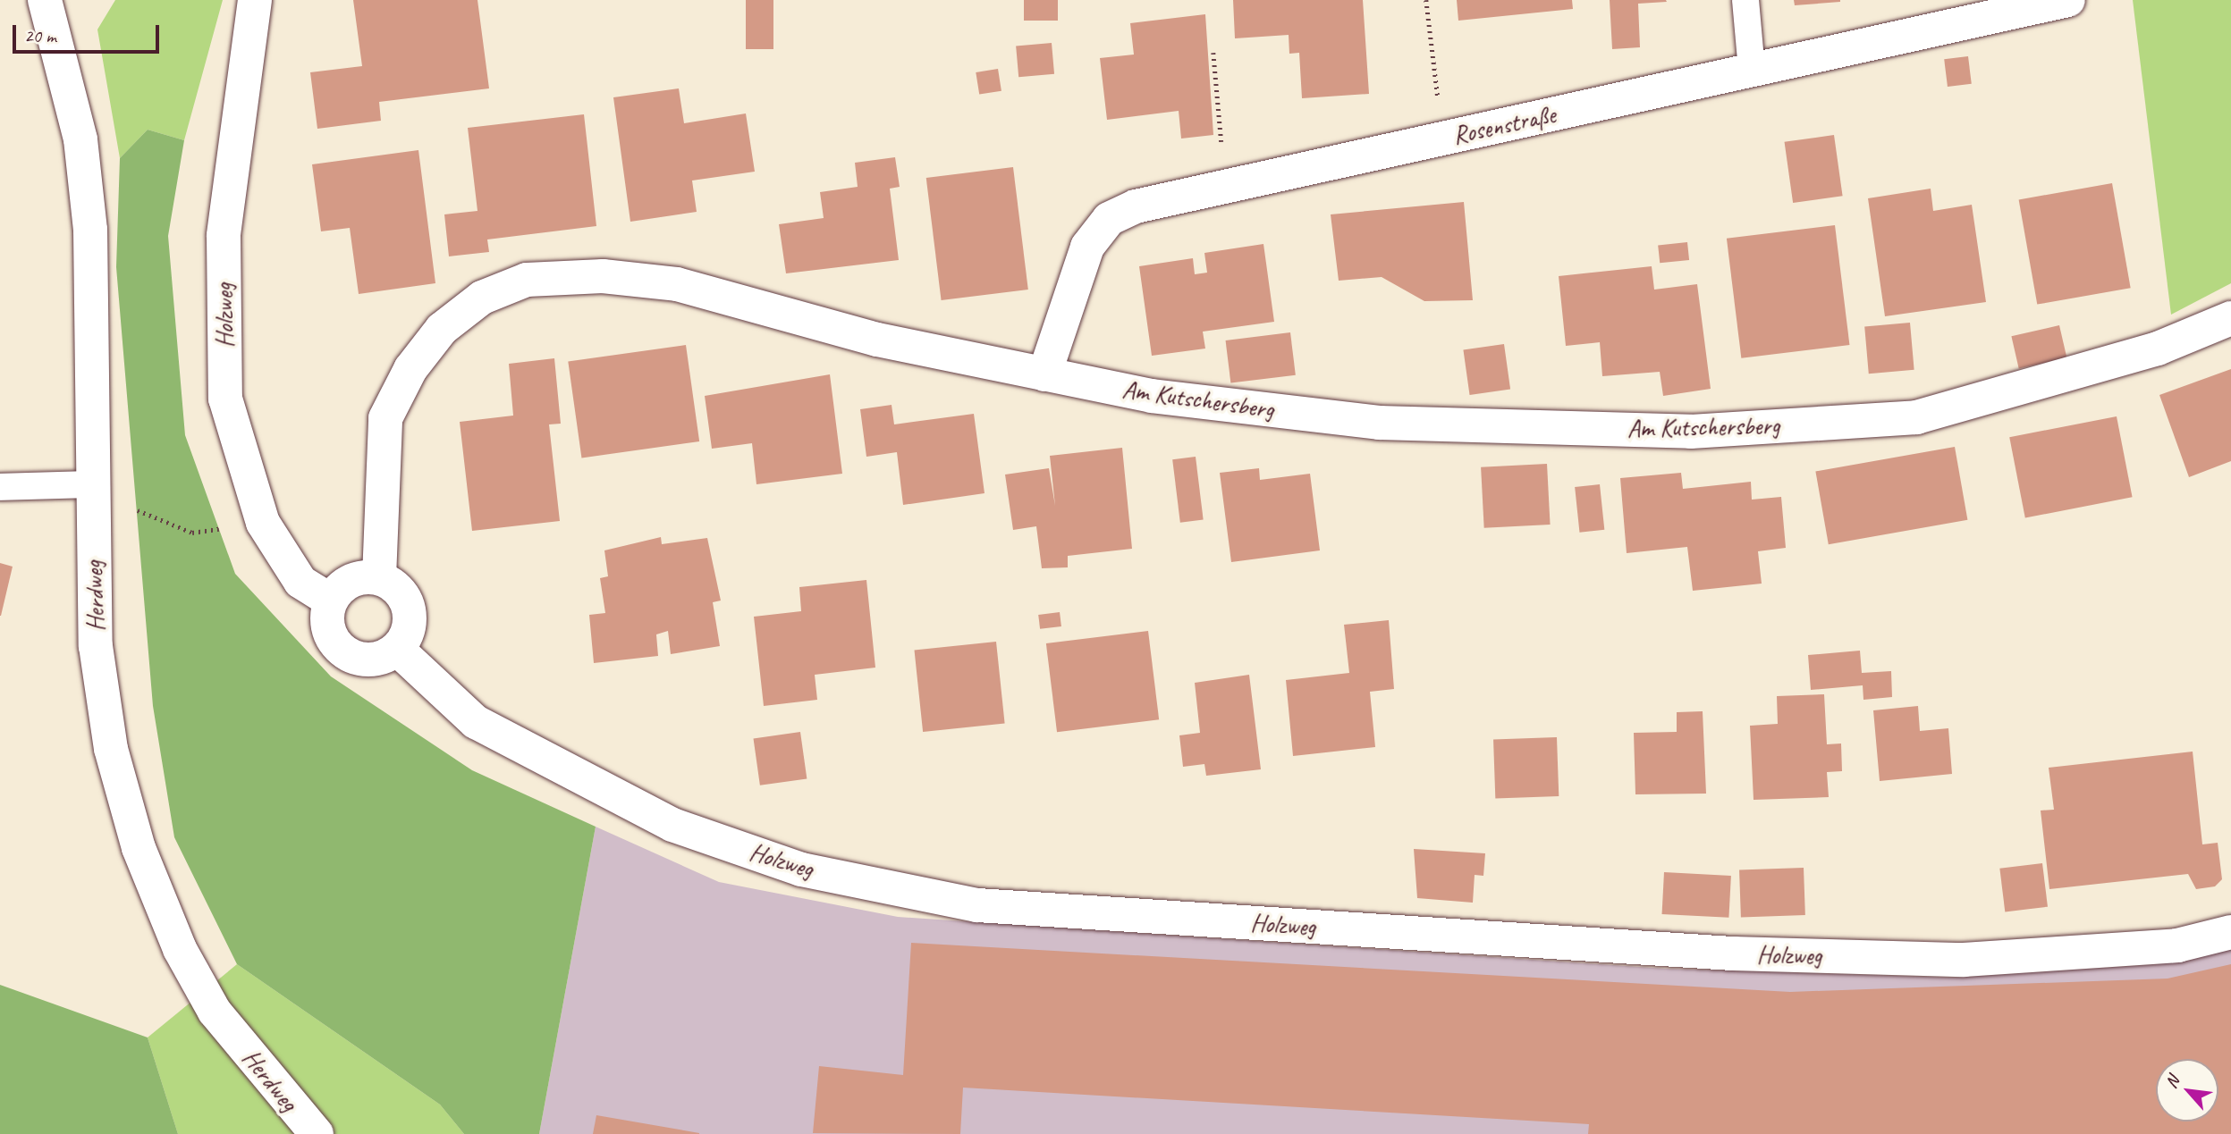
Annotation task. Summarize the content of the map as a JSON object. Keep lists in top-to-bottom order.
{
  "streets": {
    "street": [
      "Rosenstraße",
      "Holzweg",
      "Am Kutschersberg",
      "Herdweg"
    ]
  },
  "crossings": [
    ["Rosenstraße", "Am Kutschersberg"],
    ["Holzweg", "Am Kutschersberg"]
  ],
  "scale_bar": "20 m",
  "north": "top left"
}
